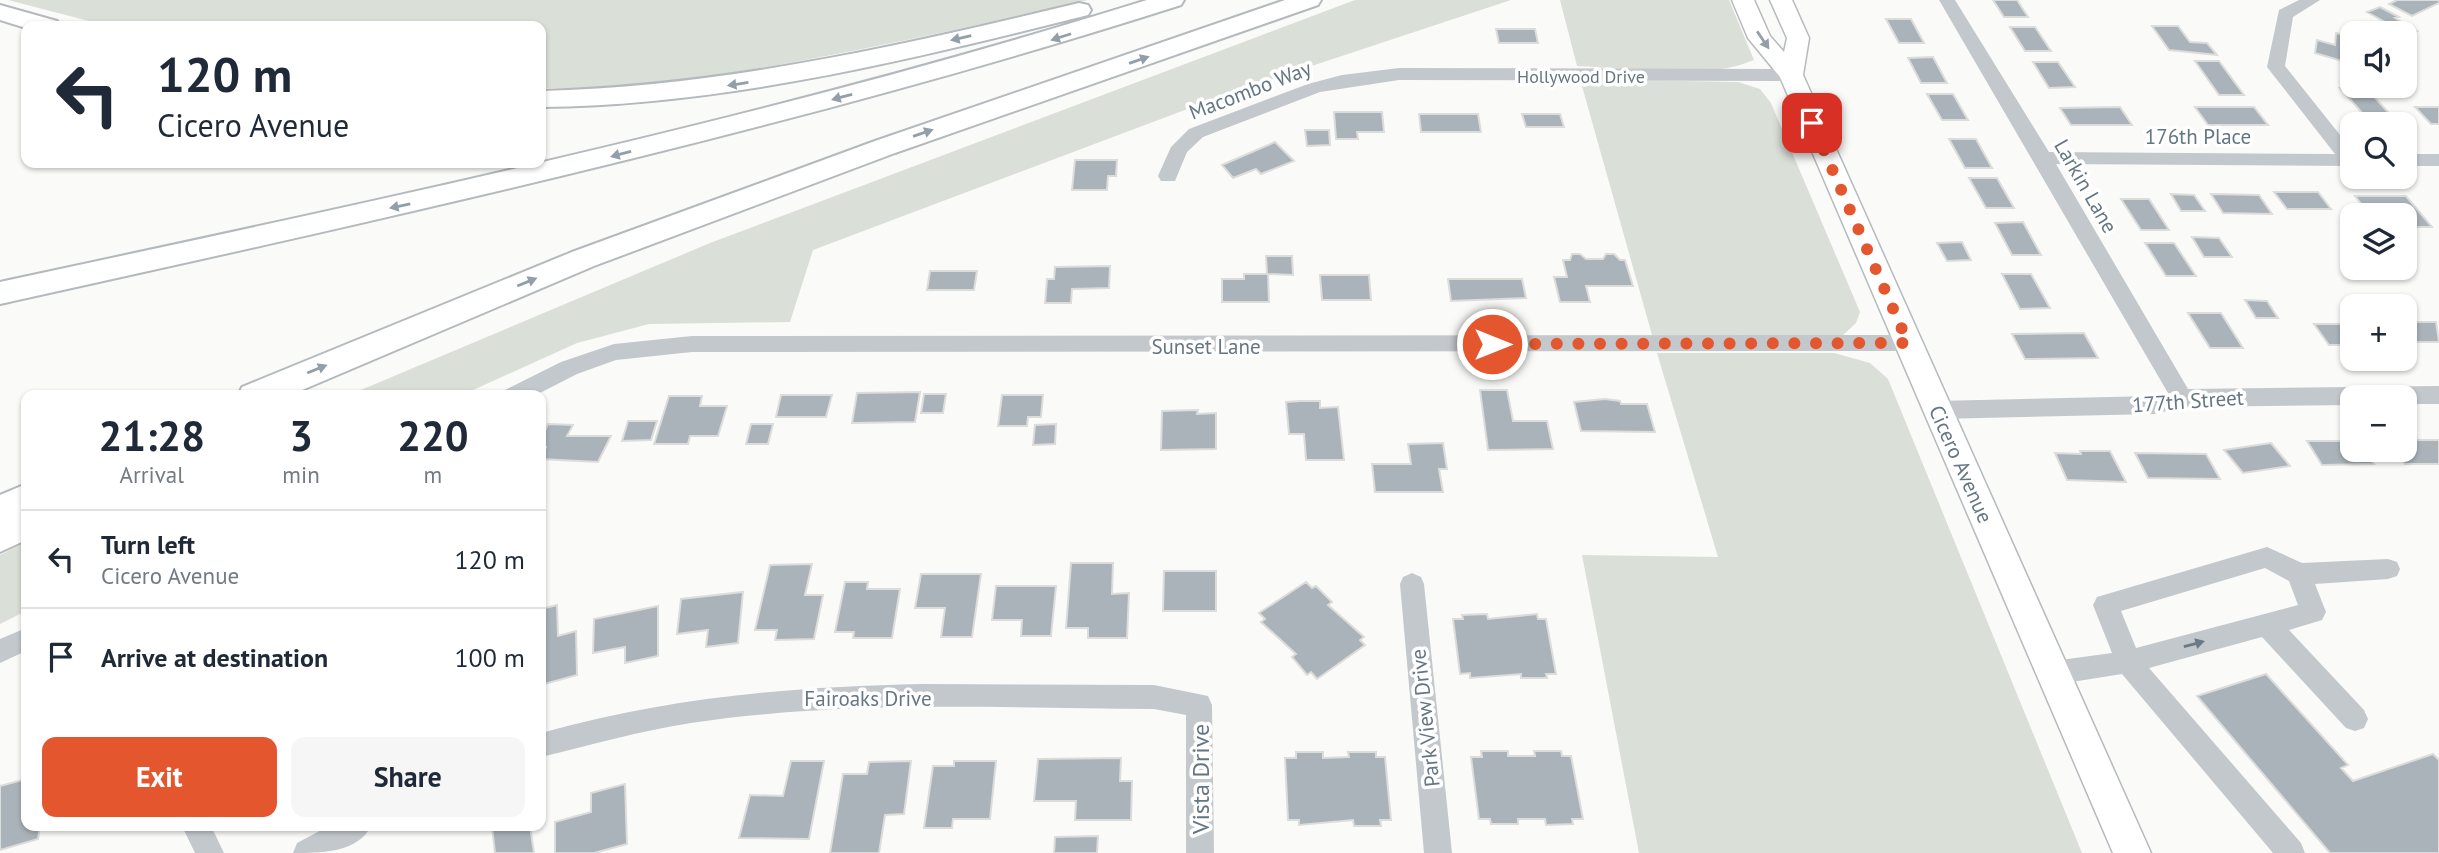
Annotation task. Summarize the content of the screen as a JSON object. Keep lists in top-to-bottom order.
{
  "streets": {
    "main road": ["Cicero Avenue"],
    "street": [
      "Hollywood Drive",
      "Macombo Way",
      "176th Place",
      "Larkin Lane",
      "Sunset Lane",
      "177th Street",
      "Fairoaks Drive",
      "Park View Drive",
      "Vista Drive"
    ]
  },
  "crossings": [
    ["Hollywood Drive", "Macombo Way"],
    ["Hollywood Drive", "Cicero Avenue"],
    ["176th Place", "Larkin Lane"],
    ["Larkin Lane", "177th Street"],
    ["Sunset Lane", "Cicero Avenue"],
    ["177th Street", "Cicero Avenue"],
    ["Fairoaks Drive", "Vista Drive"]
  ],
  "page": {
    "map_buttons": ["+", "−"],
    "turn": ["120 m", "Cicero Avenue"],
    "eta": [
      "21:28",
      "Arrival",
      "3",
      "min",
      "220",
      "m"
    ],
    "list": [
      {
        "name": "Turn left",
        "note": "Cicero Avenue",
        "value": "120 m"
      },
      {
        "name": "Arrive at destination",
        "value": "100 m"
      }
    ],
    "buttons": ["Exit", "Share"]
  }
}
